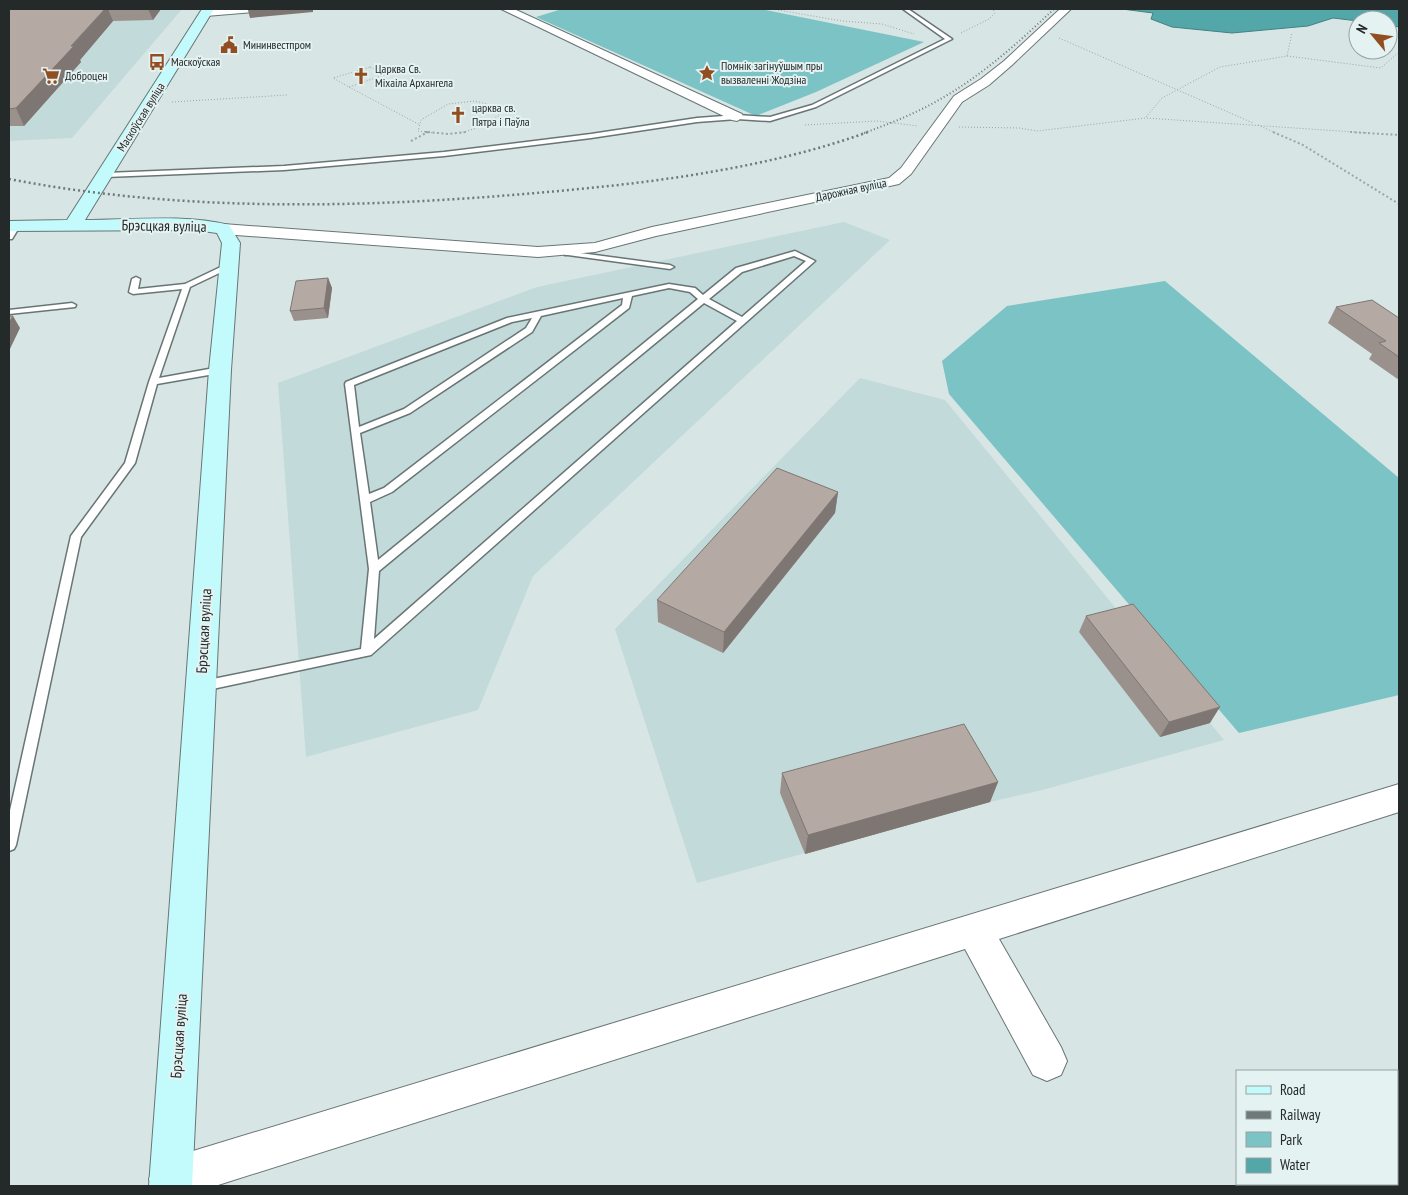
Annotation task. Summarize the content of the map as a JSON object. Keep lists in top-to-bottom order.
{
  "streets": {
    "main road": ["Маскоўская вуліца", "Брэсцкая вуліца"],
    "street": ["Дарожная вуліца"]
  },
  "crossings": [
    ["Маскоўская вуліца", "Брэсцкая вуліца"],
    ["Дарожная вуліца", "Брэсцкая вуліца"]
  ],
  "places": {
    "public building": ["Мининвестпром"],
    "bus stop": ["Маскоўская"],
    "place": ["Помнік загінуўшым пры вызваленні Жодзіна"],
    "supermarket": ["Доброцен"],
    "church": ["Царква Св. Міхаіла Архангела", "царква св. Пятра і Паўла"]
  },
  "legend": [
    "Road",
    "Railway",
    "Park",
    "Water"
  ],
  "north": "top left"
}
